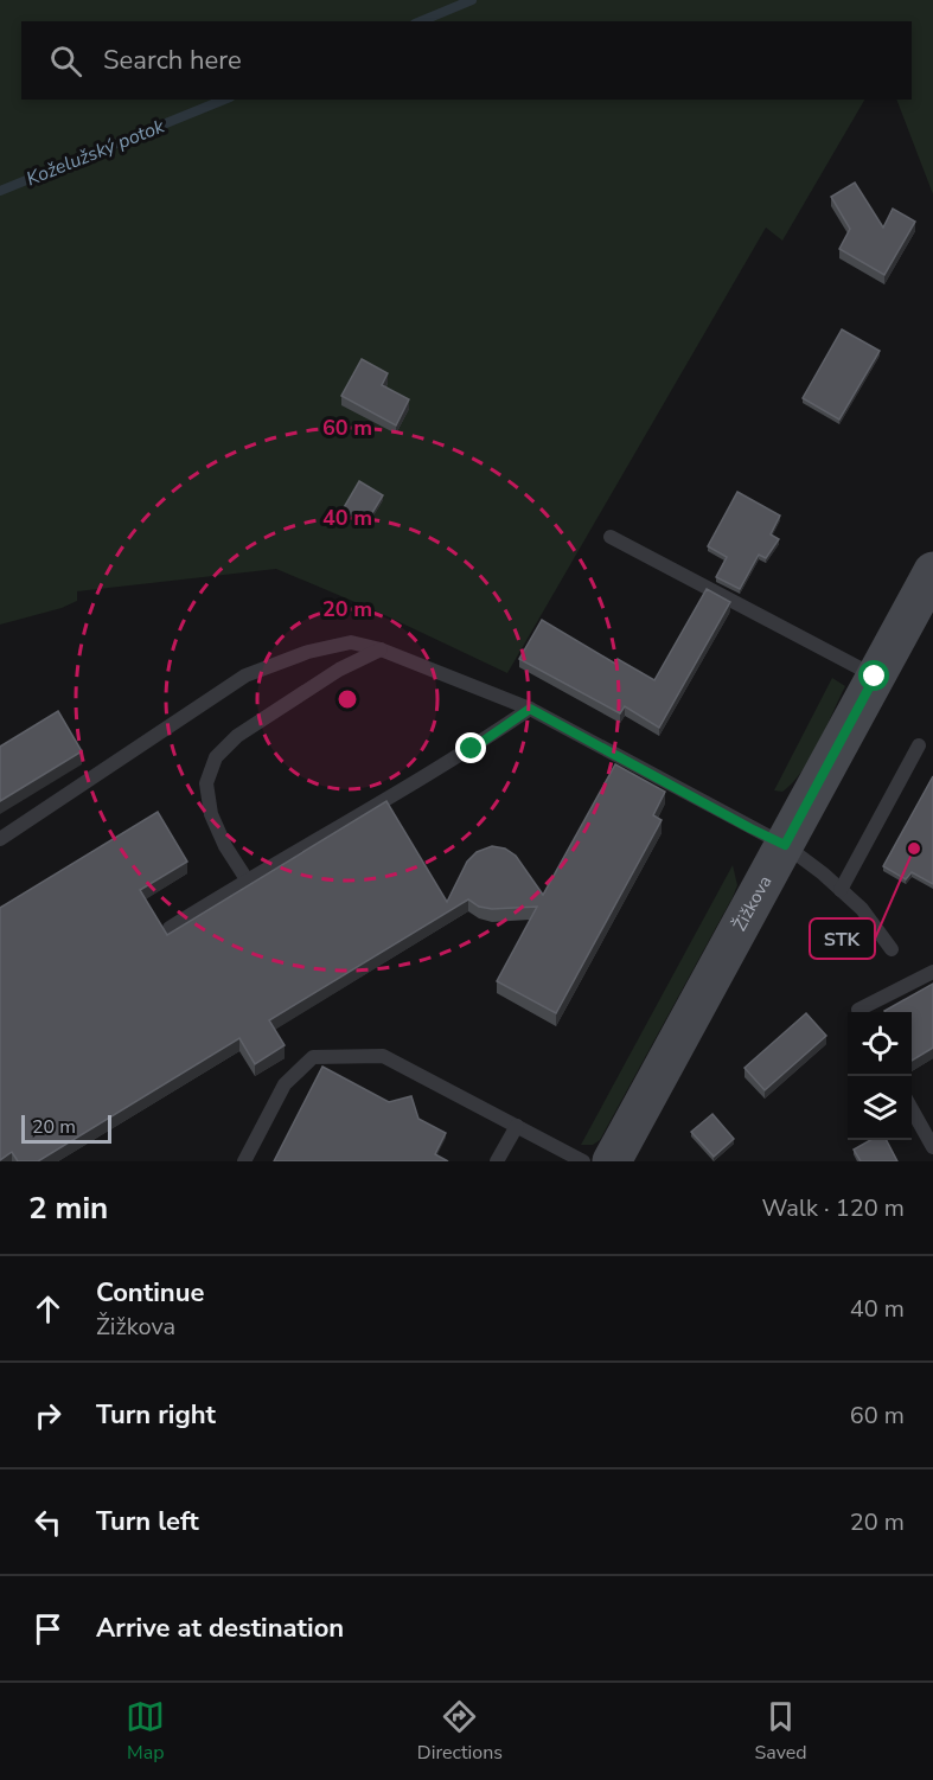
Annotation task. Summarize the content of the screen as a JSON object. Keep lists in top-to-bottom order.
{
  "streets": {
    "main road": ["Žižkova"]
  },
  "water": ["Koželužský potok"],
  "places": ["STK"],
  "scale_bar": "20 m",
  "page": {
    "search": "Search here",
    "scale": "20 m",
    "heading": ["2 min", "Walk · 120 m"],
    "list": [
      ["Continue", "Žižkova", "40 m"],
      ["Turn right", "60 m"],
      ["Turn left", "20 m"],
      "Arrive at destination"
    ],
    "nav": ["Map", "Directions", "Saved"]
  },
  "rings": ["60 m", "40 m", "20 m"]
}
